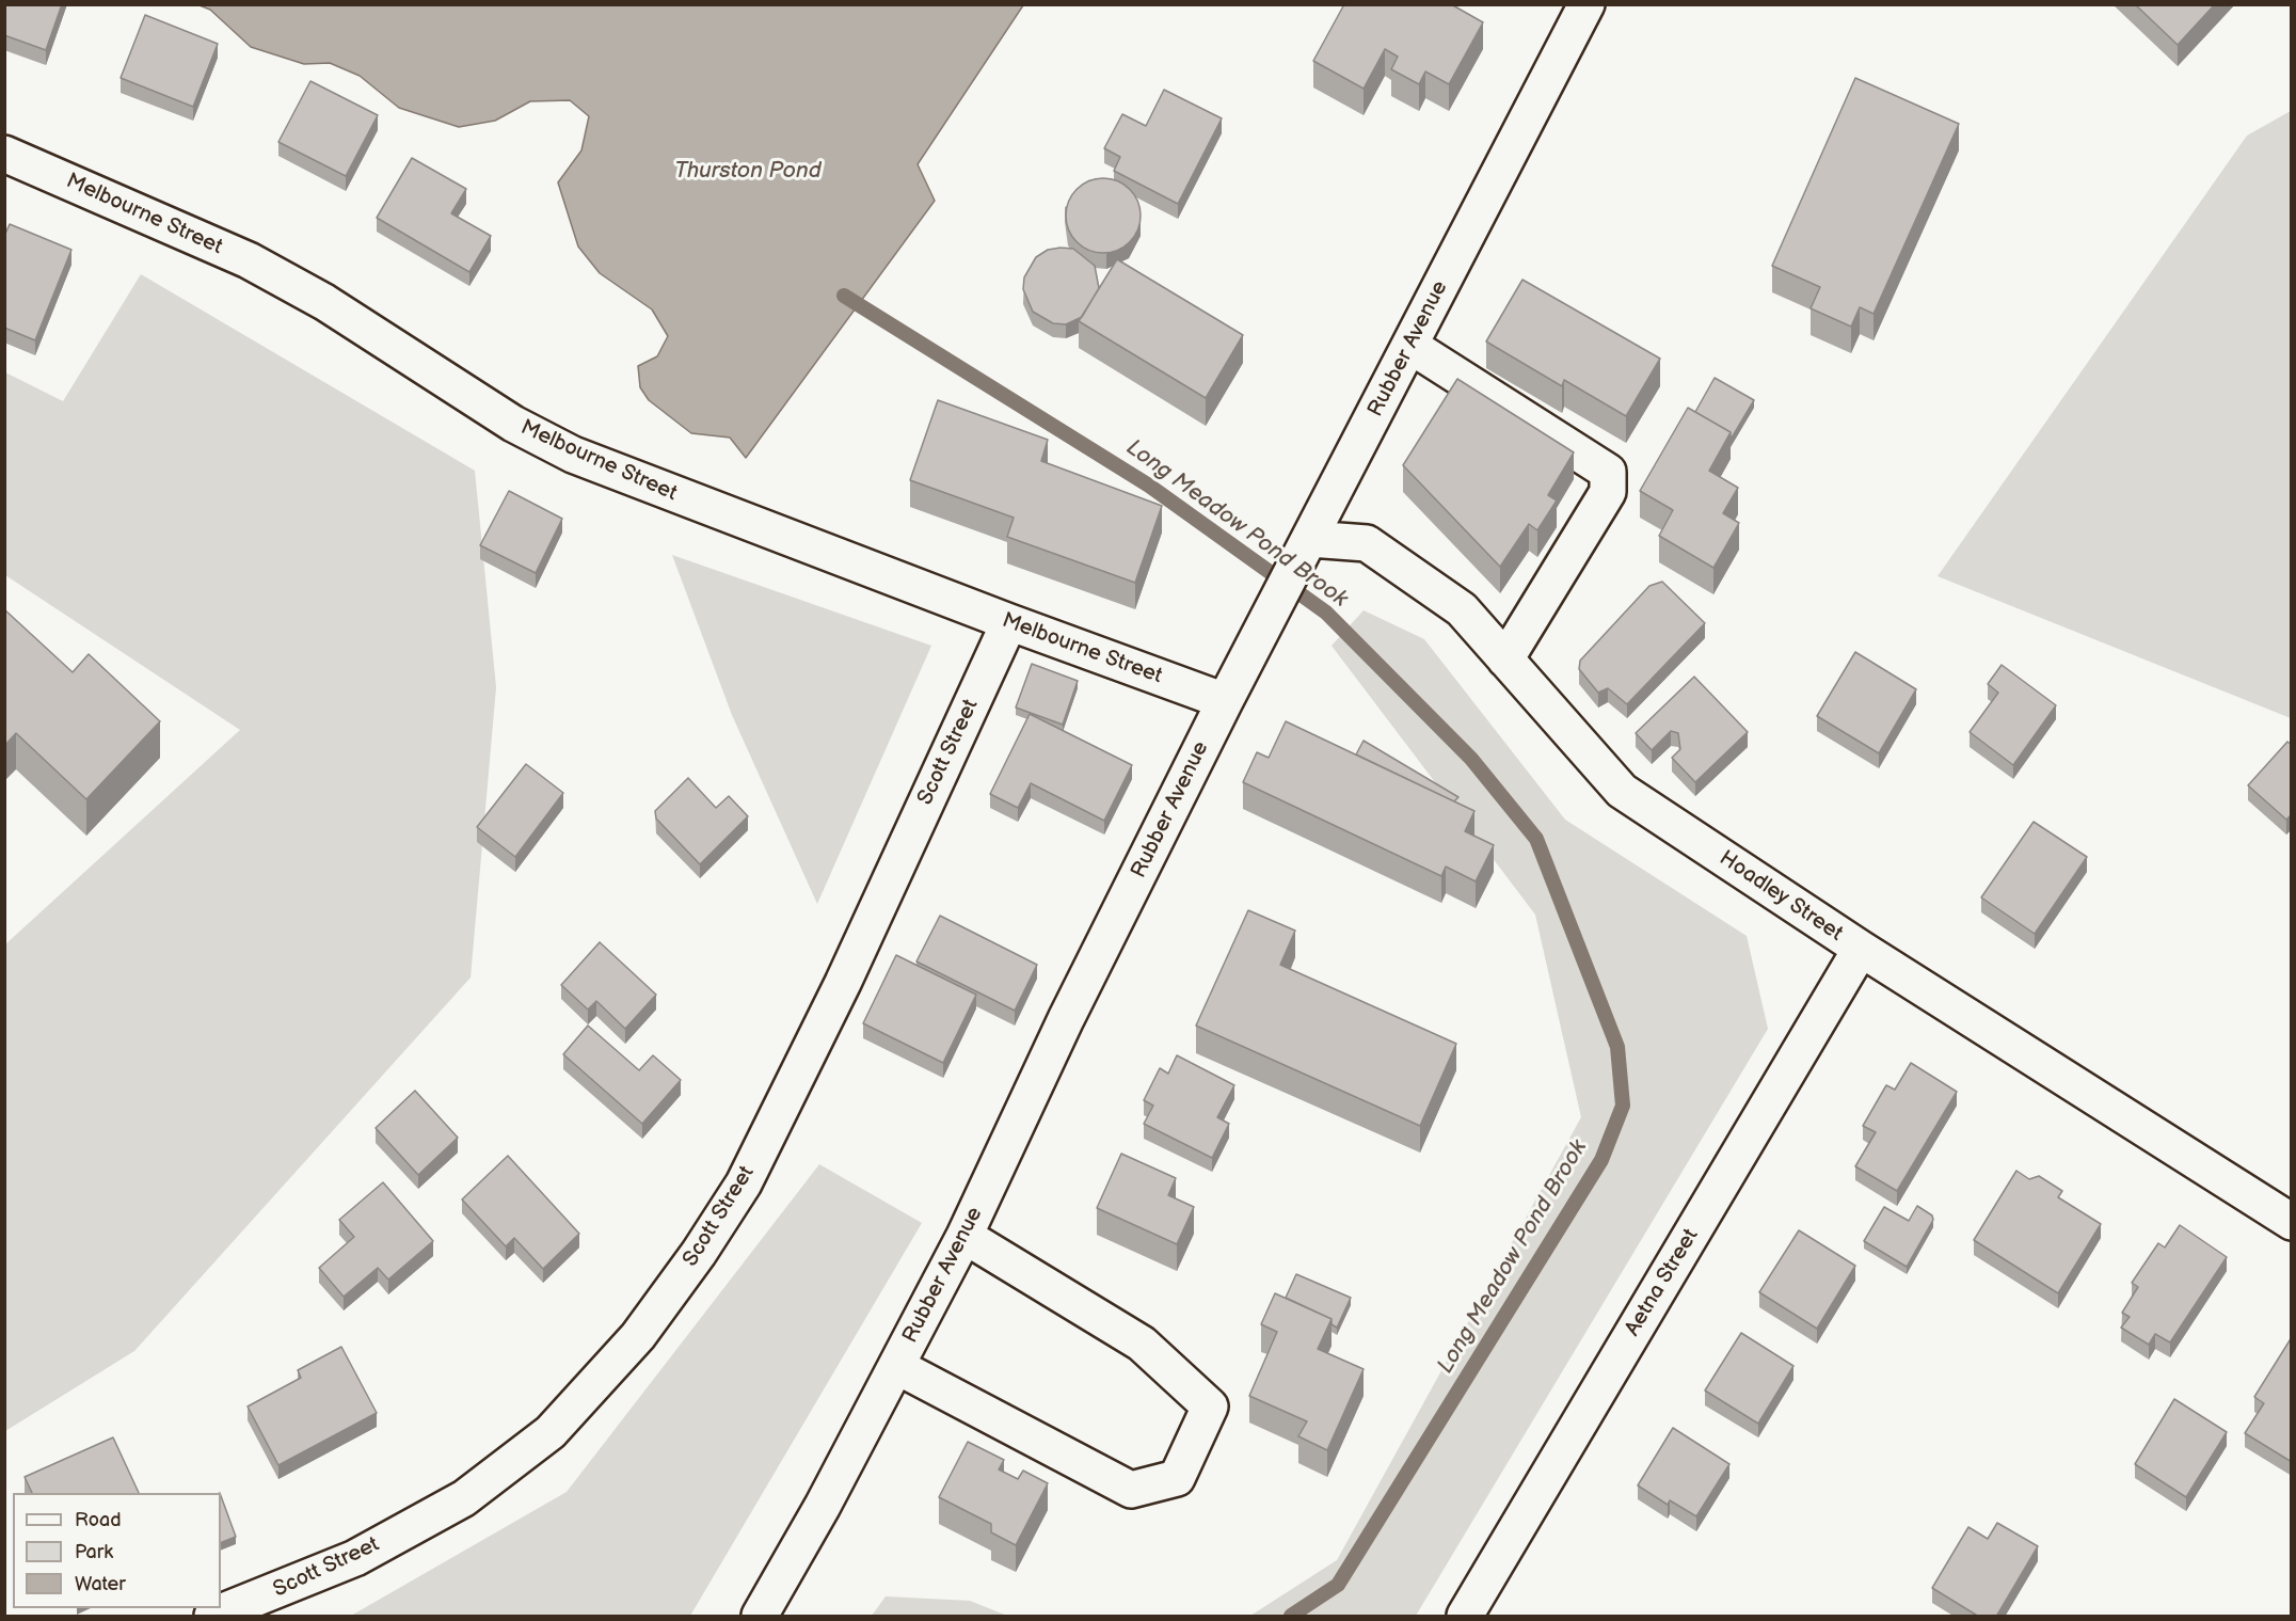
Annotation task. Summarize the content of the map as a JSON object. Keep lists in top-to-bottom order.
{
  "streets": {
    "street": [
      "Melbourne Street",
      "Rubber Avenue",
      "Scott Street",
      "Hoadley Street",
      "Aetna Street"
    ]
  },
  "crossings": [
    ["Melbourne Street", "Rubber Avenue"],
    ["Melbourne Street", "Scott Street"],
    ["Rubber Avenue", "Hoadley Street"],
    ["Hoadley Street", "Aetna Street"]
  ],
  "water": ["Thurston Pond", "Long Meadow Pond Brook"],
  "legend": ["Road", "Park", "Water"]
}
